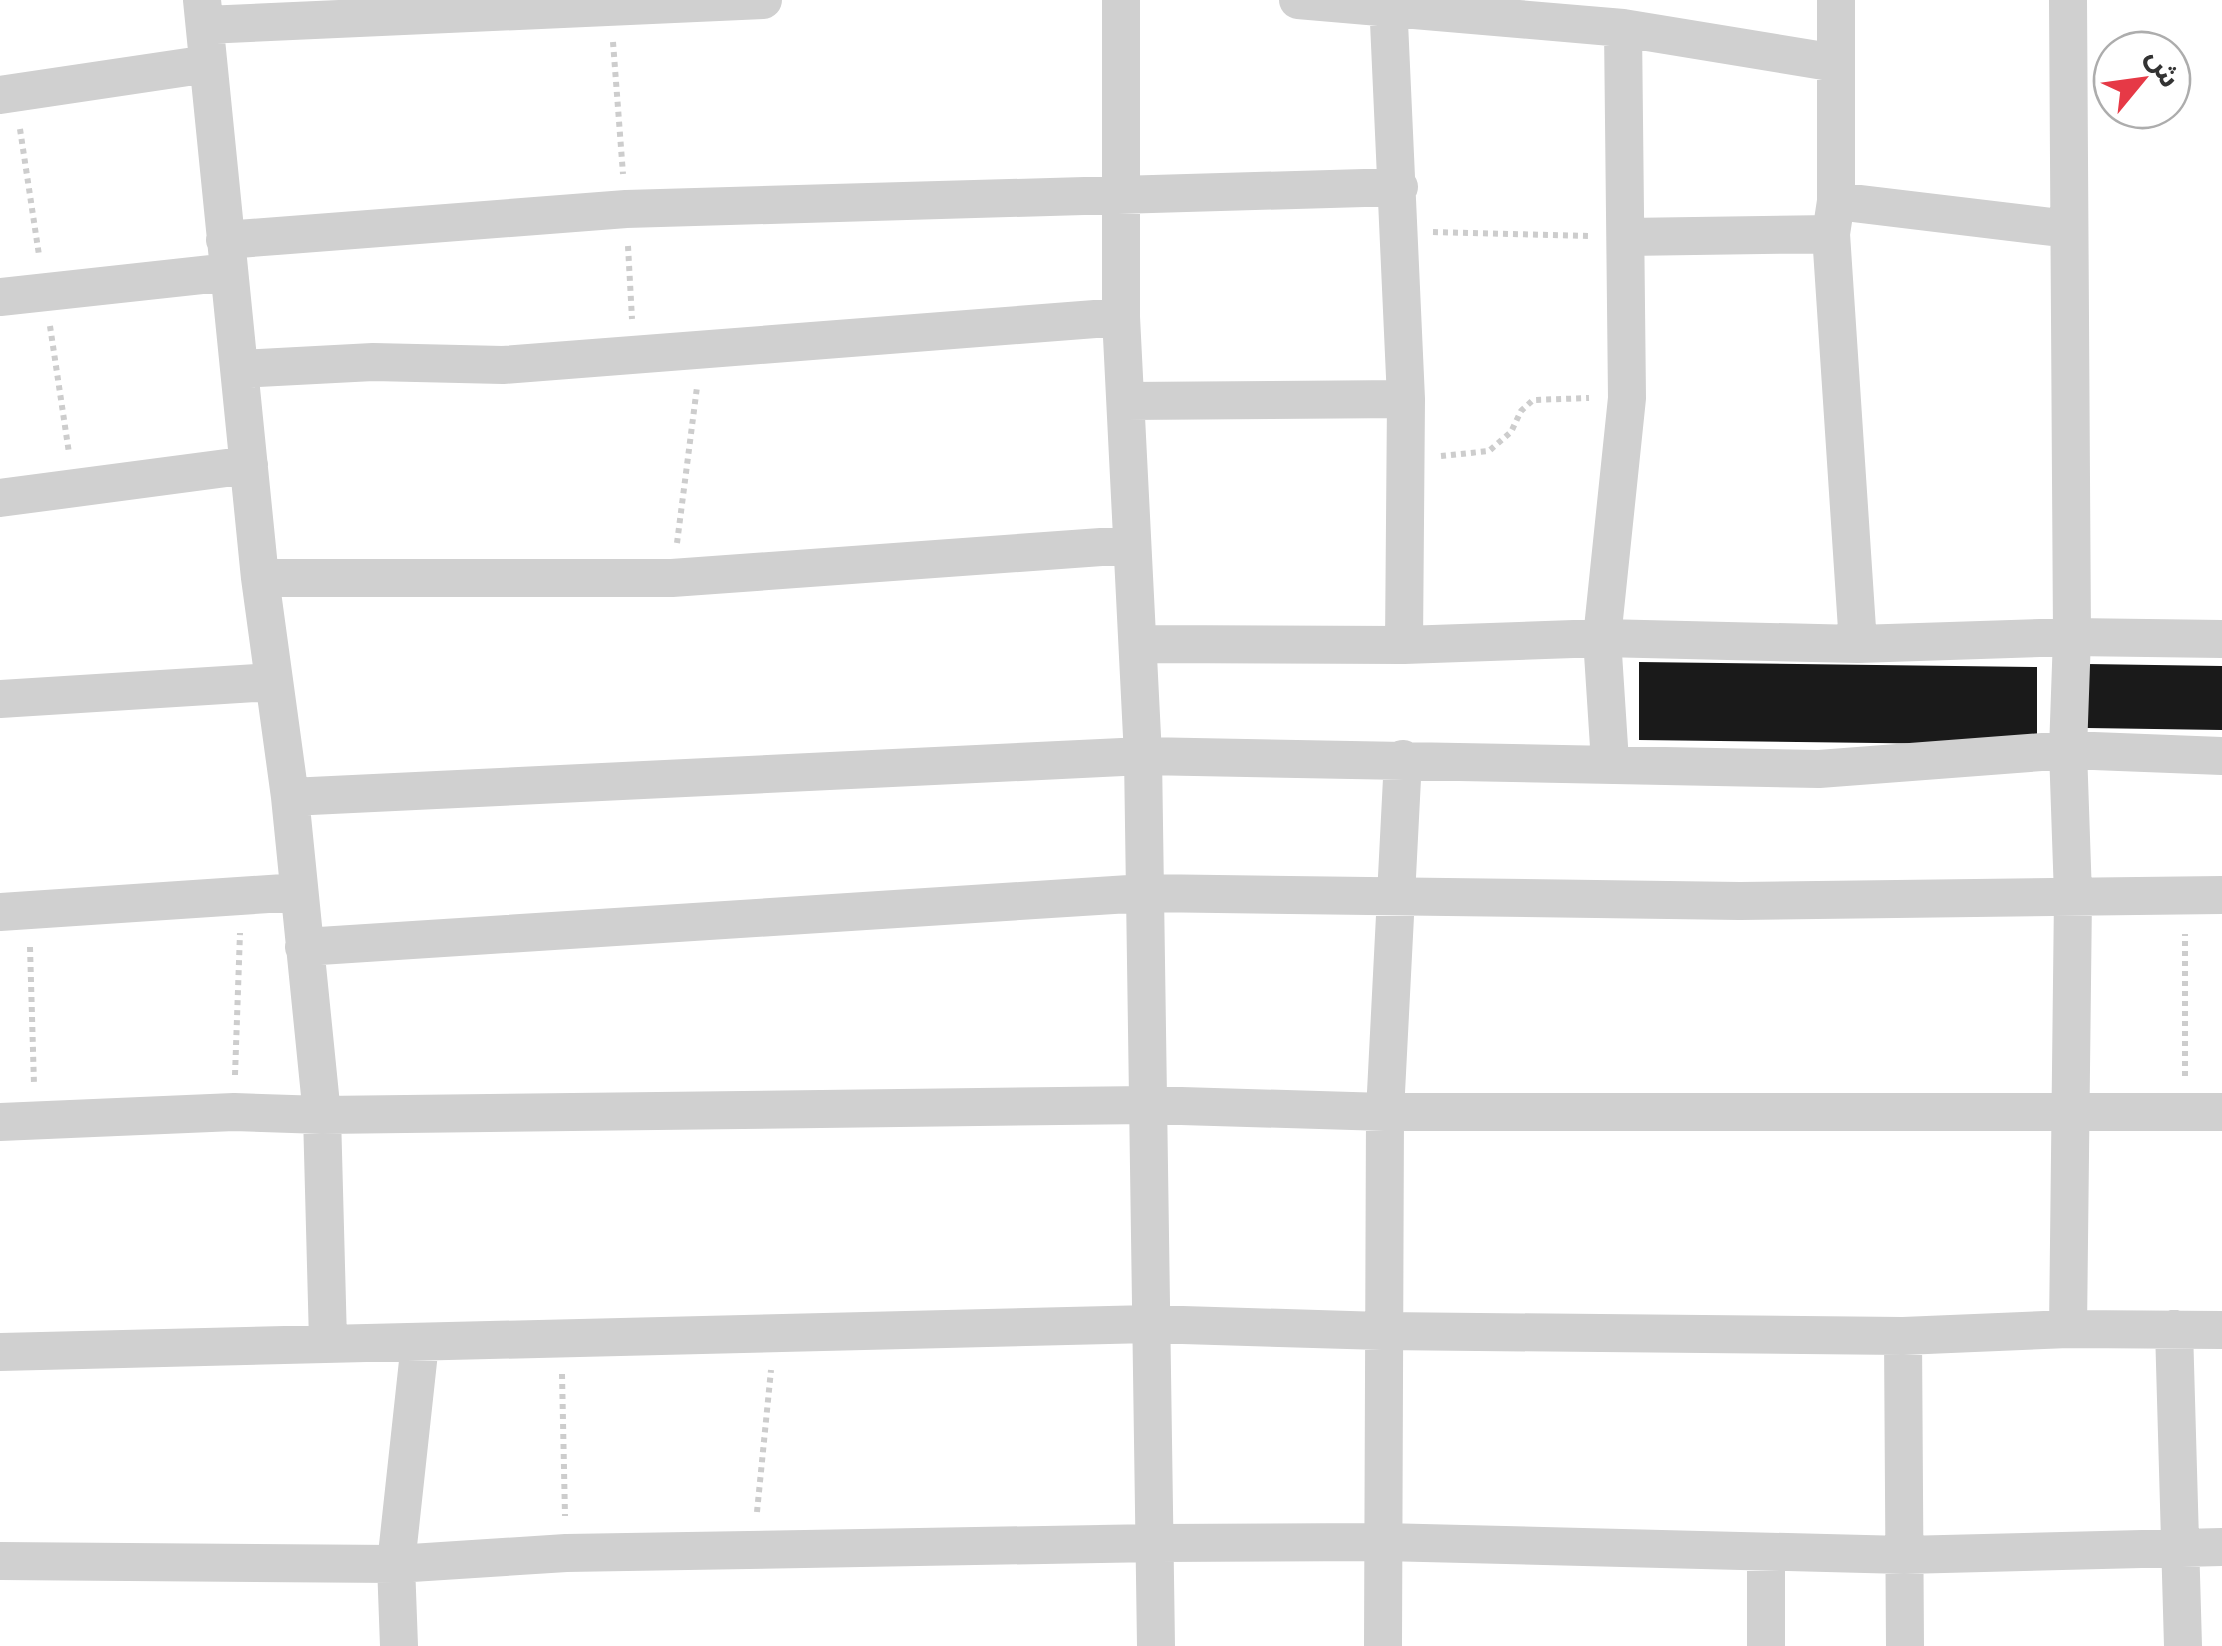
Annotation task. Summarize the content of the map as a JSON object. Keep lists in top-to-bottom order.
{
  "north": "top right"
}
